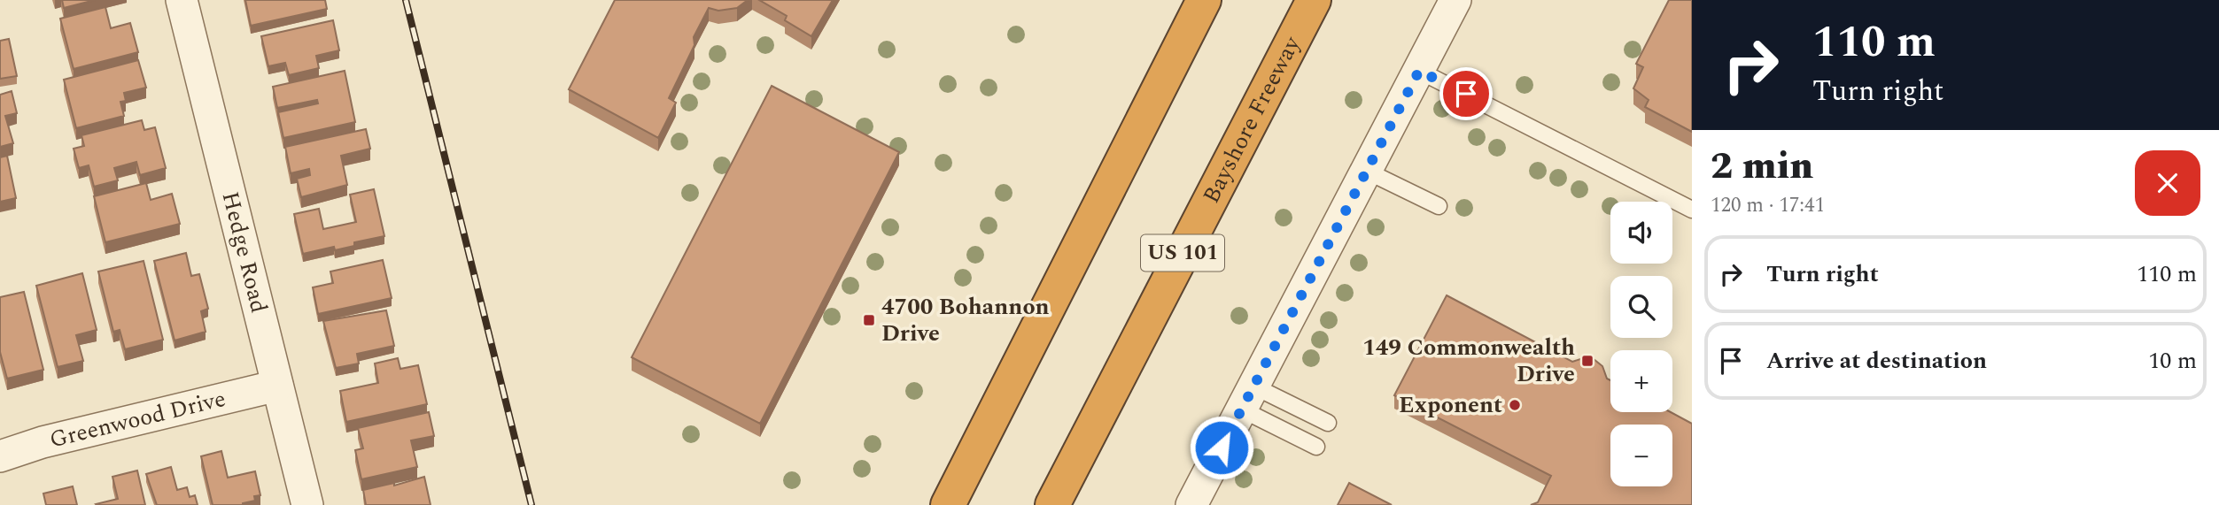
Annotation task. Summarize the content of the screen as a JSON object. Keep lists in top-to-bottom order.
{
  "streets": {
    "highway": ["Bayshore Freeway", "US 101"],
    "street": ["Hedge Road", "Greenwood Drive"]
  },
  "crossings": [
    ["Hedge Road", "Greenwood Drive"]
  ],
  "places": {
    "transit": ["4700 Bohannon Drive", "149 Commonwealth Drive"],
    "other": ["Exponent"]
  },
  "page": {
    "turn": ["110 m", "Turn right"],
    "heading": ["2 min", "120 m · 17:41"],
    "map_buttons": ["+", "−"],
    "list": [
      {
        "name": "Turn right",
        "value": "110 m"
      },
      {
        "name": "Arrive at destination",
        "value": "10 m"
      }
    ]
  }
}
